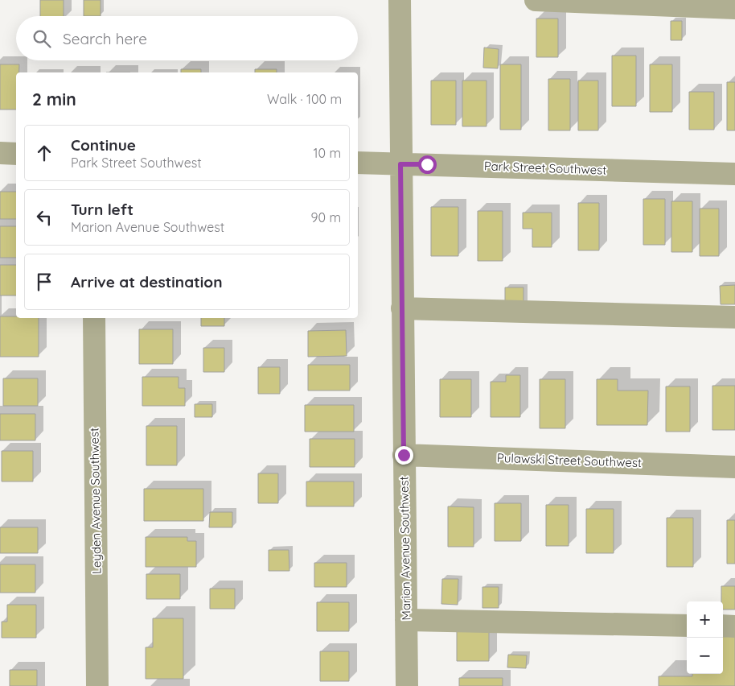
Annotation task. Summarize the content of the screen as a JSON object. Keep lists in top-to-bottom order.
{
  "streets": {
    "street": [
      "Park Street Southwest",
      "Pulawski Street Southwest",
      "Leyden Avenue Southwest",
      "Marion Avenue Southwest"
    ]
  },
  "crossings": [
    ["Park Street Southwest", "Marion Avenue Southwest"],
    ["Pulawski Street Southwest", "Marion Avenue Southwest"]
  ],
  "page": {
    "search": "Search here",
    "heading": ["2 min", "Walk · 100 m"],
    "list": [
      ["Continue", "Park Street Southwest", "10 m"],
      ["Turn left", "Marion Avenue Southwest", "90 m"],
      "Arrive at destination"
    ],
    "map_buttons": ["+", "−"]
  }
}
